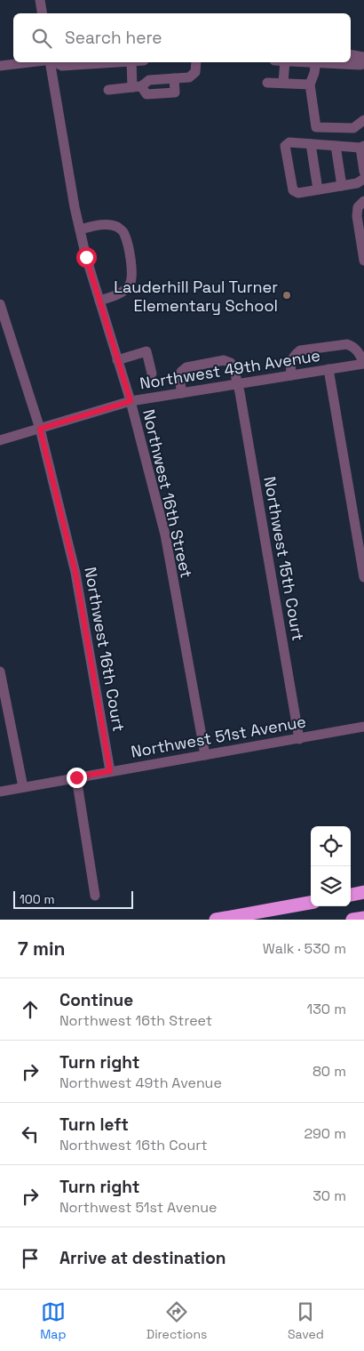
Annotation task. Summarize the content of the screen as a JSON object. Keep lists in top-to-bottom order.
{
  "streets": {
    "street": [
      "Northwest 49th Avenue",
      "Northwest 16th Street",
      "Northwest 15th Court",
      "Northwest 16th Court",
      "Northwest 51st Avenue"
    ]
  },
  "crossings": [
    ["Northwest 49th Avenue", "Northwest 16th Street"],
    ["Northwest 49th Avenue", "Northwest 15th Court"],
    ["Northwest 49th Avenue", "Northwest 16th Court"],
    ["Northwest 16th Street", "Northwest 51st Avenue"],
    ["Northwest 15th Court", "Northwest 51st Avenue"],
    ["Northwest 16th Court", "Northwest 51st Avenue"]
  ],
  "places": ["Lauderhill Paul Turner Elementary School"],
  "scale_bar": "100 m",
  "page": {
    "search": "Search here",
    "scale": "100 m",
    "heading": ["7 min", "Walk · 530 m"],
    "list": [
      ["Continue", "Northwest 16th Street", "130 m"],
      ["Turn right", "Northwest 49th Avenue", "80 m"],
      ["Turn left", "Northwest 16th Court", "290 m"],
      ["Turn right", "Northwest 51st Avenue", "30 m"],
      "Arrive at destination"
    ],
    "nav": ["Map", "Directions", "Saved"]
  }
}
